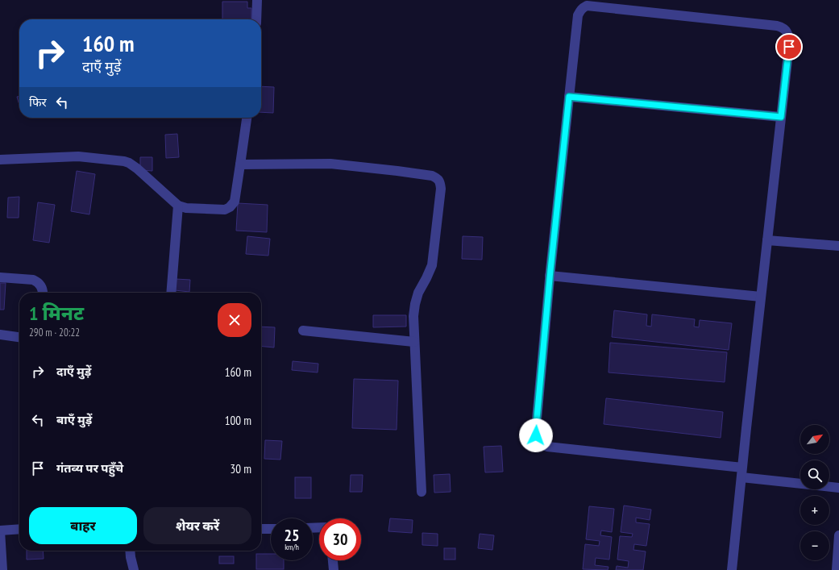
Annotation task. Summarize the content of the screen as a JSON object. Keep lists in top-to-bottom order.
{
  "north": "top right",
  "page": {
    "turn": ["160 m", "दाएँ मुड़ें"],
    "then": "फिर",
    "heading": ["1 मिनट", "290 m · 20:22"],
    "list": [
      {
        "name": "दाएँ मुड़ें",
        "value": "160 m"
      },
      {
        "name": "बाएँ मुड़ें",
        "value": "100 m"
      },
      {
        "name": "गंतव्य पर पहुँचे",
        "value": "30 m"
      }
    ],
    "map_buttons": ["+", "−"],
    "buttons": ["बाहर", "शेयर करें"],
    "speed": "25 km/h",
    "limit": "30"
  }
}
